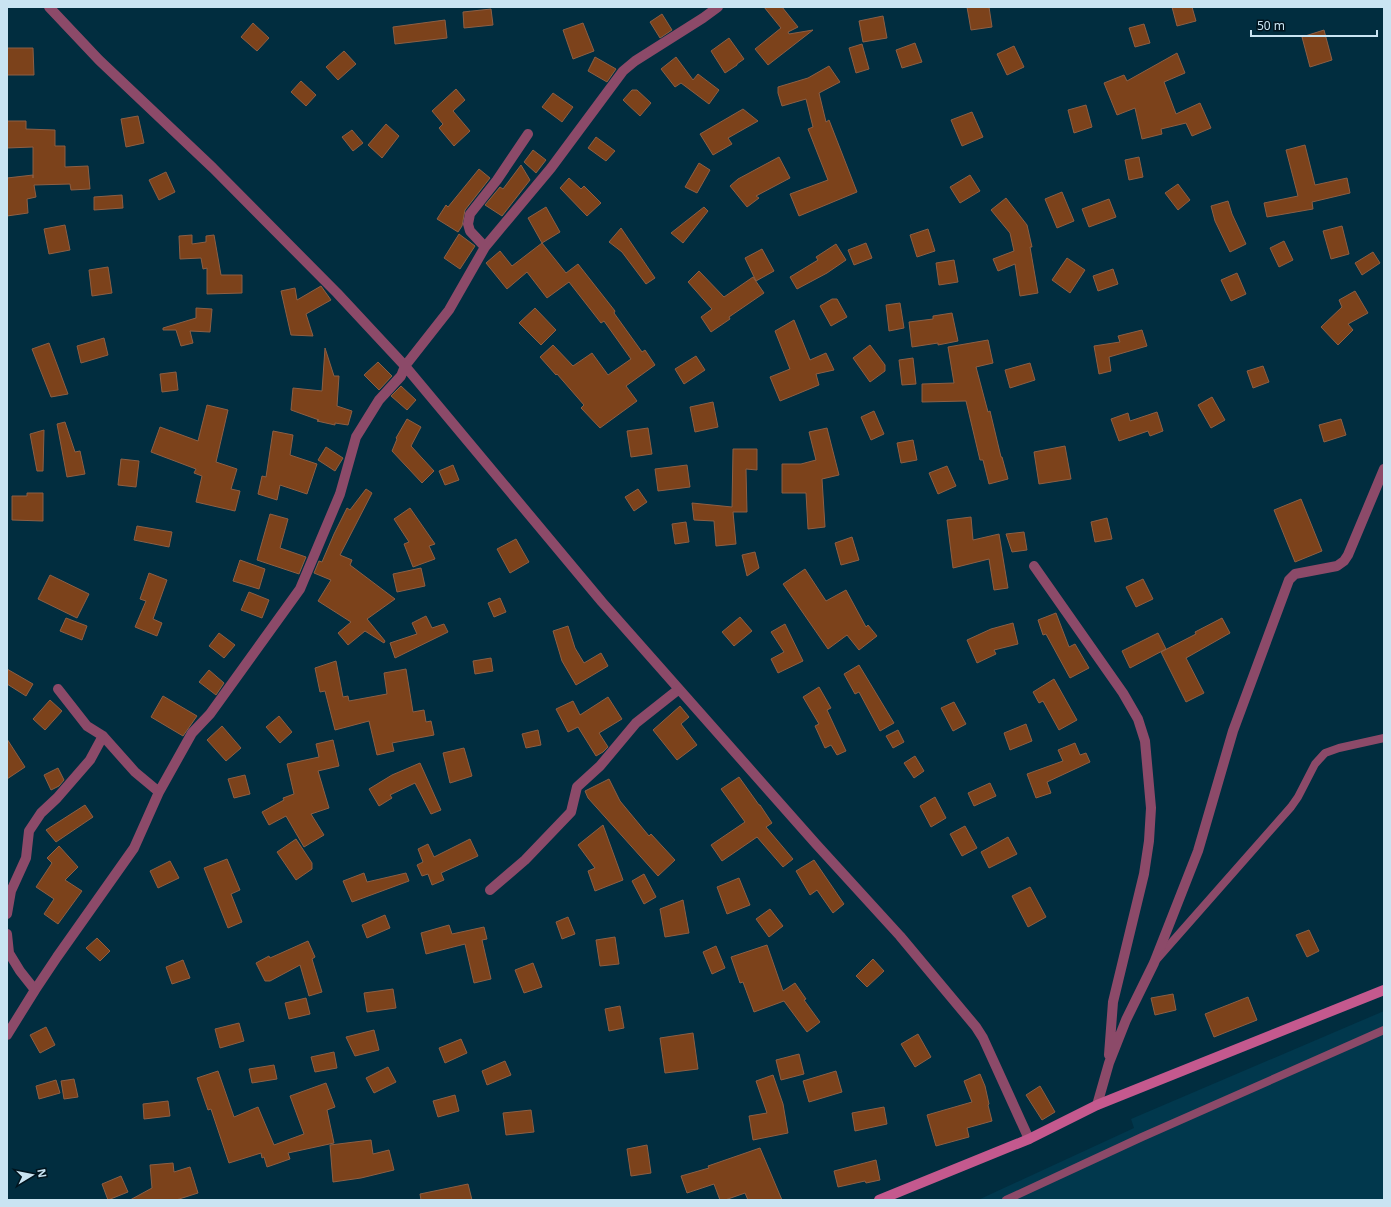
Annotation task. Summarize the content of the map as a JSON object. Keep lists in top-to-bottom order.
{
  "scale_bar": "50 m",
  "north": "right"
}
